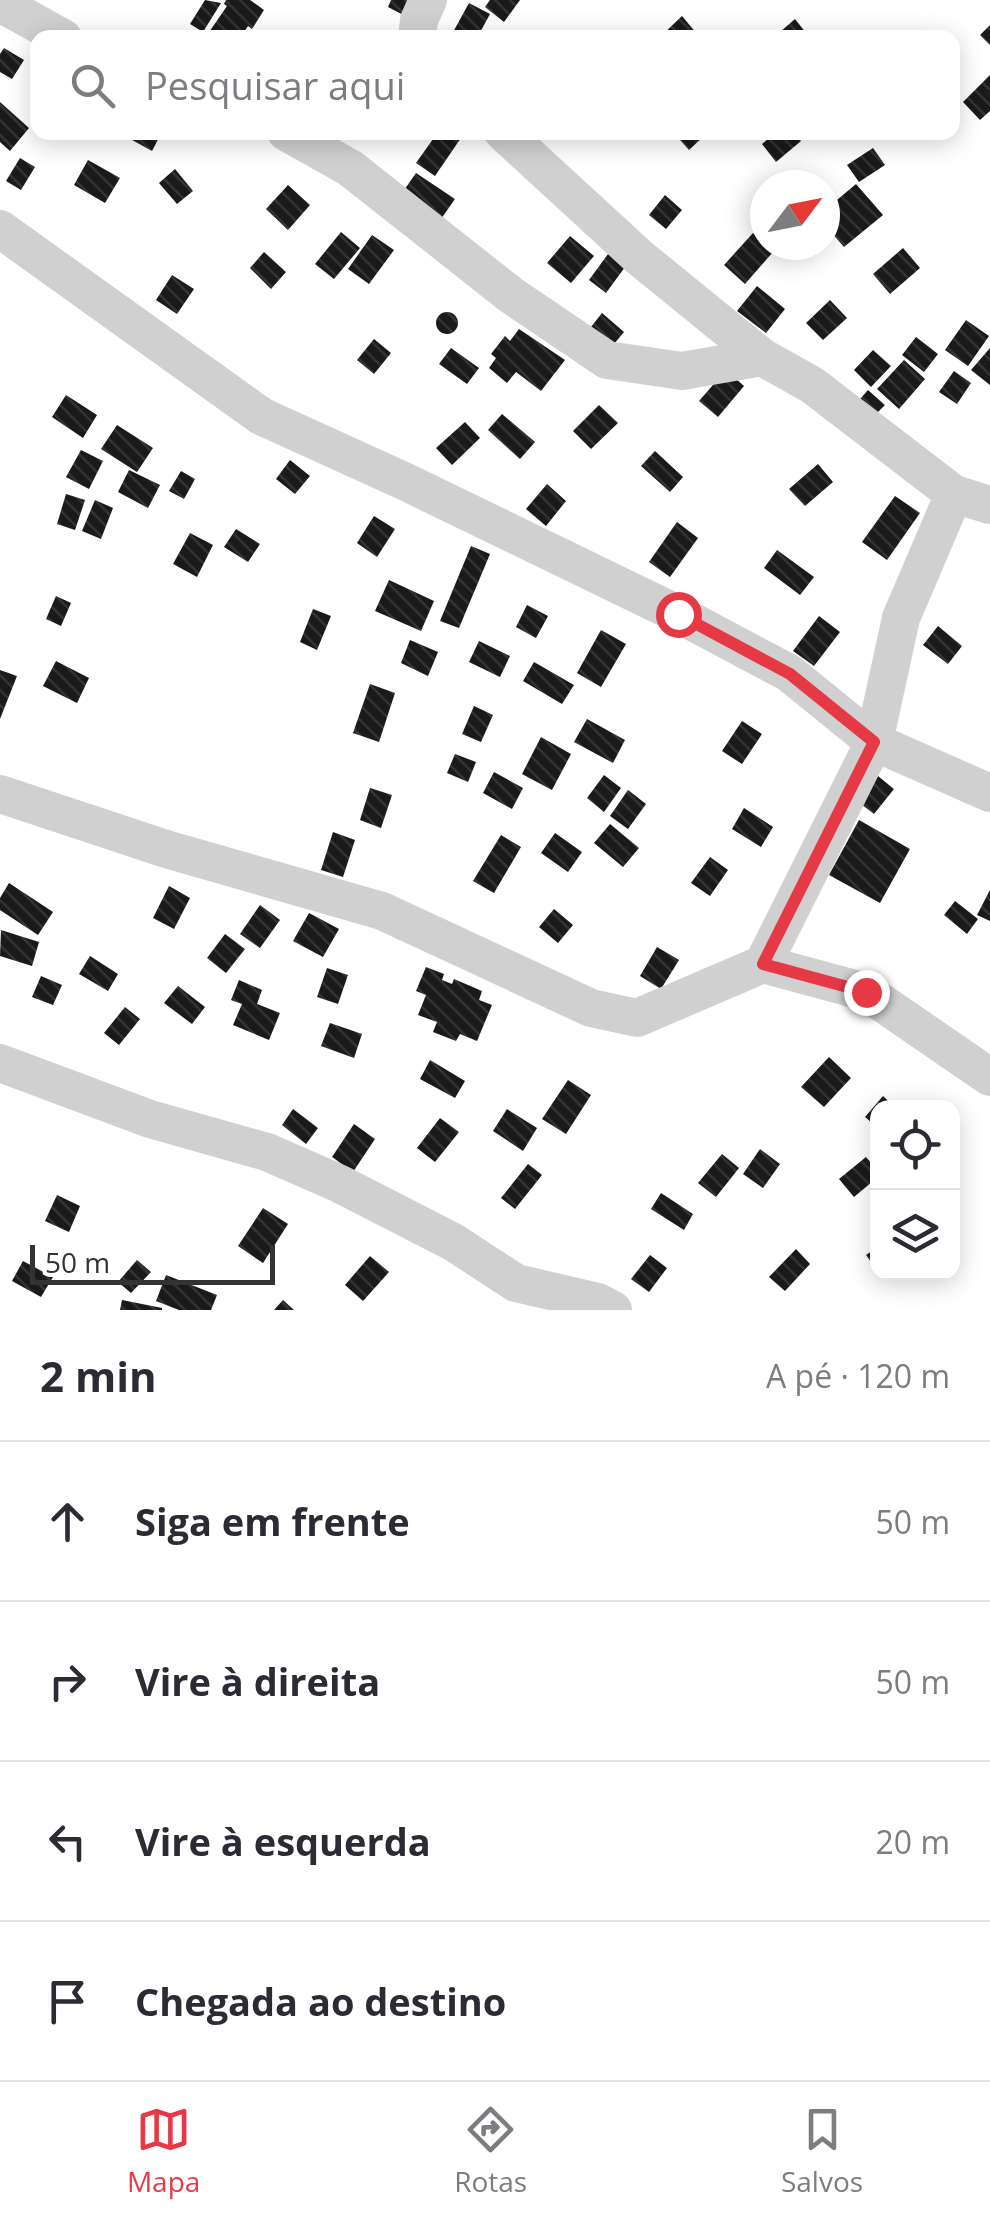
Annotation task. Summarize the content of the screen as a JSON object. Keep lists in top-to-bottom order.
{
  "scale_bar": "50 m",
  "north": "top right",
  "page": {
    "search": "Pesquisar aqui",
    "scale": "50 m",
    "heading": ["2 min", "A pé · 120 m"],
    "list": [
      ["Siga em frente", "50 m"],
      ["Vire à direita", "50 m"],
      ["Vire à esquerda", "20 m"],
      "Chegada ao destino"
    ],
    "nav": ["Mapa", "Rotas", "Salvos"]
  }
}
